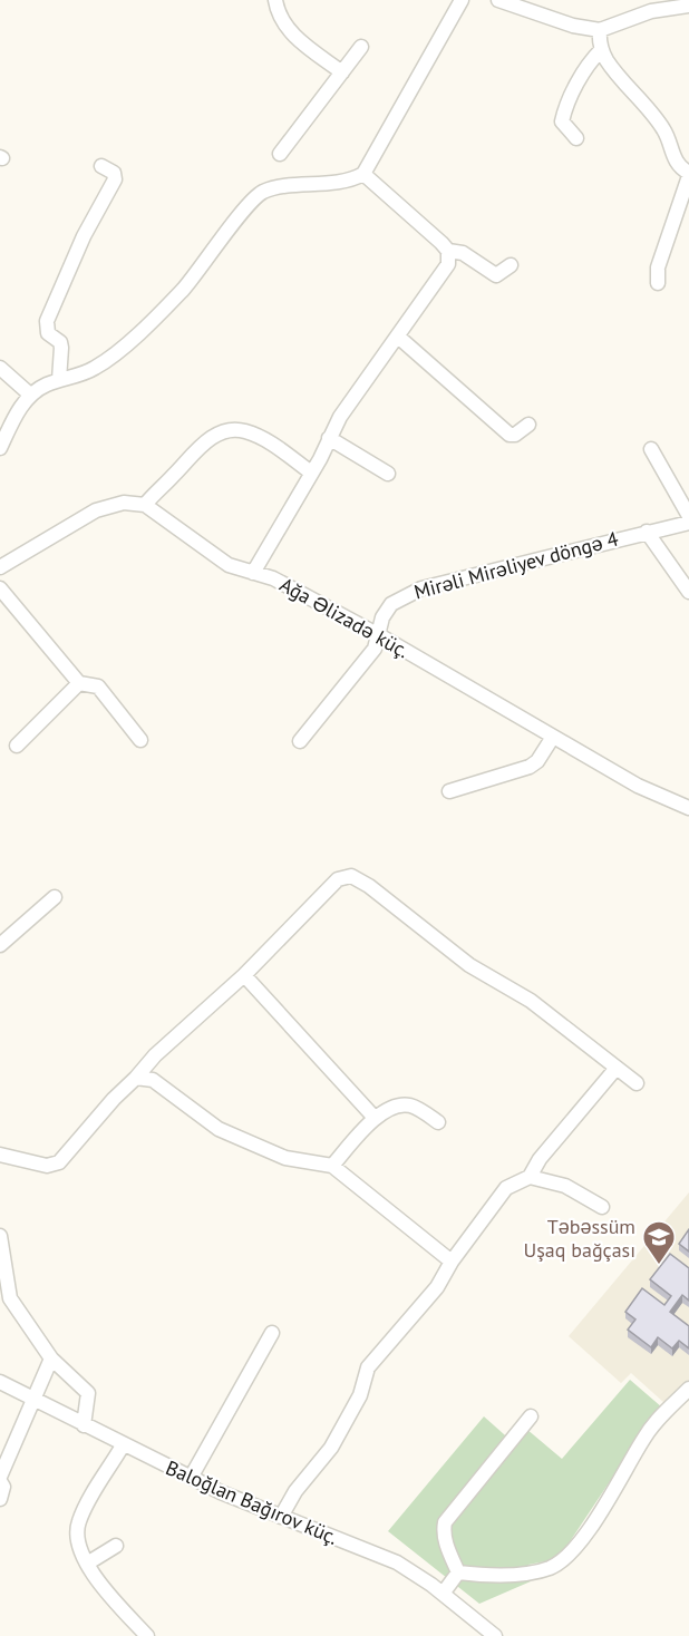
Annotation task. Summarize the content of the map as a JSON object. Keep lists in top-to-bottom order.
{
  "streets": {
    "street": ["Mirəli Mirəliyev döngə 4", "Ağa Əlizadə küç.", "Baloğlan Bağırov küç."]
  },
  "crossings": [
    ["Mirəli Mirəliyev döngə 4", "Ağa Əlizadə küç."]
  ],
  "places": {
    "school or university": ["Təbəssüm Uşaq bağçası"]
  }
}
